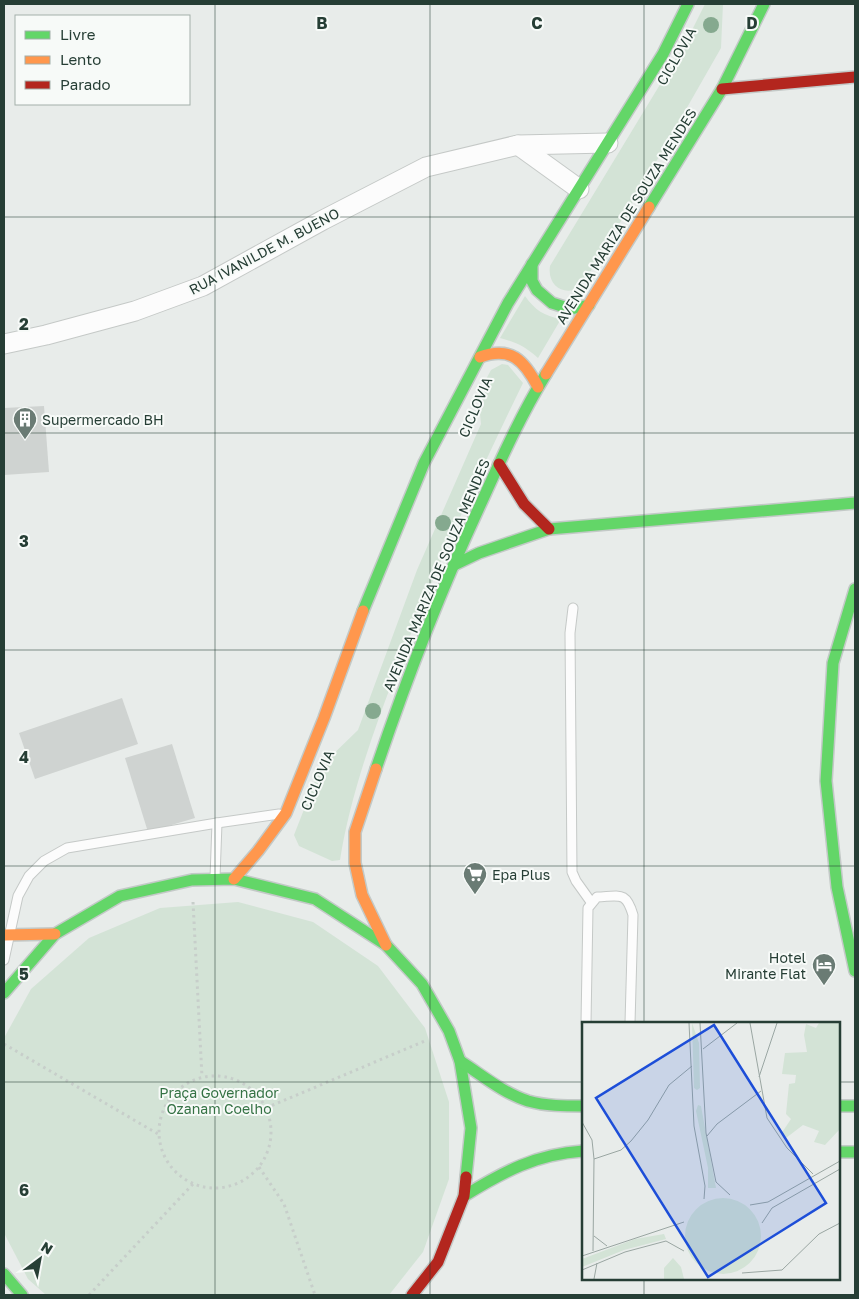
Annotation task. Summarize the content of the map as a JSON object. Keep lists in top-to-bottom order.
{
  "streets": {
    "main road": ["AVENIDA MARIZA DE SOUZA MENDES"],
    "street": ["RUA IVANILDE M. BUENO"]
  },
  "parks": ["Praça Governador Ozanam Coelho"],
  "places": {
    "building": ["Supermercado BH"],
    "supermarket": ["Epa Plus"],
    "hotel": ["Hotel Mirante Flat"]
  },
  "legend": ["Livre", "Lento", "Parado"],
  "north": "top right",
  "grid": {
    "columns": ["B", "C", "D"],
    "rows": [
      "2",
      "3",
      "4",
      "5",
      "6"
    ]
  }
}
